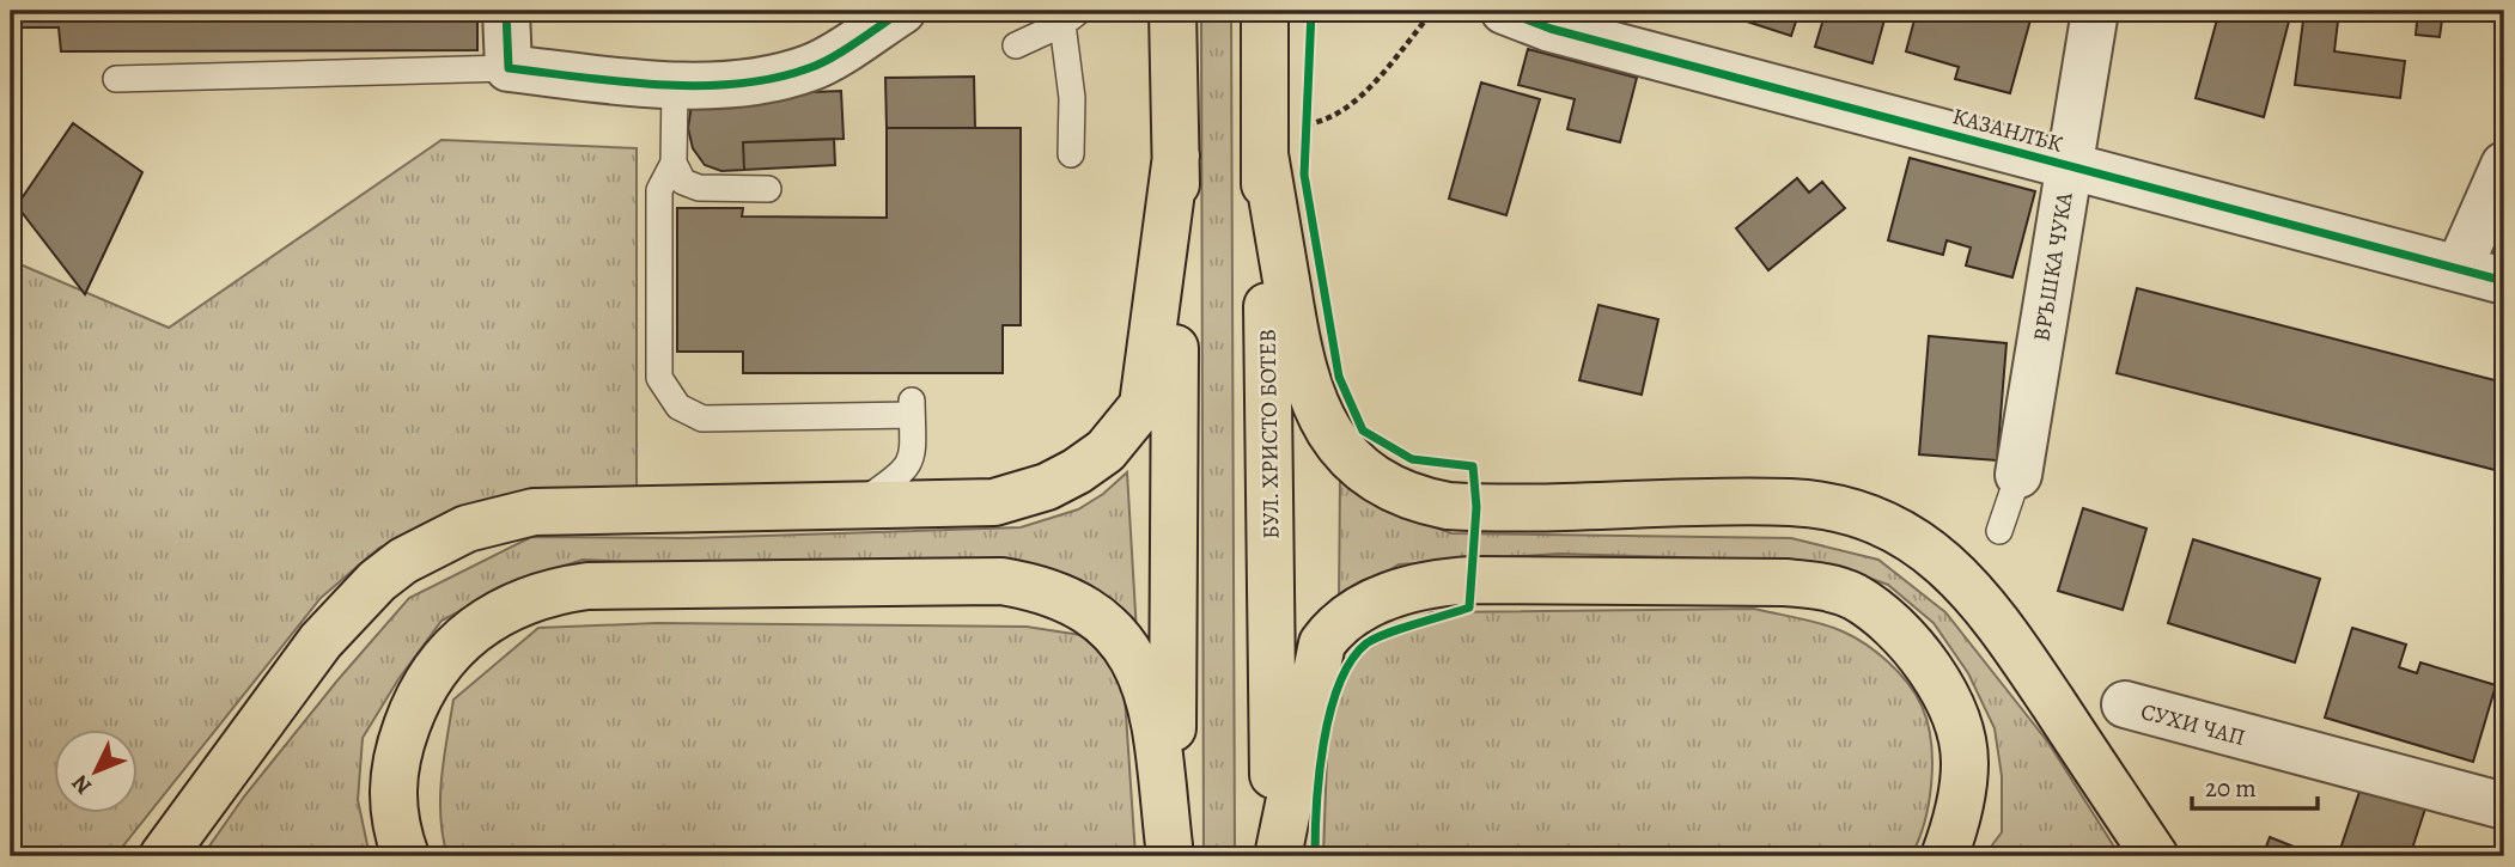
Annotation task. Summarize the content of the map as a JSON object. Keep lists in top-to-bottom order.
{
  "streets": {
    "highway": ["БУЛ. ХРИСТО БОТЕВ"],
    "street": ["КАЗАНЛЪК", "ВРЪШКА ЧУКА", "СУХИ ЧАП"]
  },
  "crossings": [
    ["КАЗАНЛЪК", "ВРЪШКА ЧУКА"]
  ],
  "scale_bar": "20 m",
  "north": "bottom left"
}
